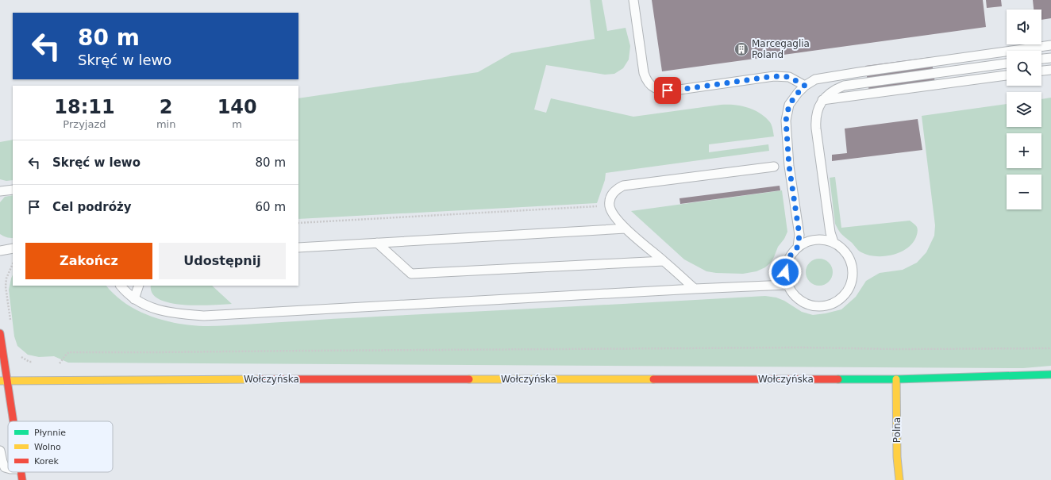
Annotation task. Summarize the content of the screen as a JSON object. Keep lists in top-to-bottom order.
{
  "streets": {
    "main road": ["Wołczyńska", "Polna"]
  },
  "crossings": [
    ["Wołczyńska", "Polna"]
  ],
  "places": {
    "building": ["Marcegaglia Poland"]
  },
  "legend": ["Płynnie", "Wolno", "Korek"],
  "page": {
    "map_buttons": ["+", "−"],
    "turn": ["80 m", "Skręć w lewo"],
    "eta": [
      "18:11",
      "Przyjazd",
      "2",
      "min",
      "140",
      "m"
    ],
    "list": [
      {
        "name": "Skręć w lewo",
        "value": "80 m"
      },
      {
        "name": "Cel podróży",
        "value": "60 m"
      }
    ],
    "buttons": ["Zakończ", "Udostępnij"]
  }
}
